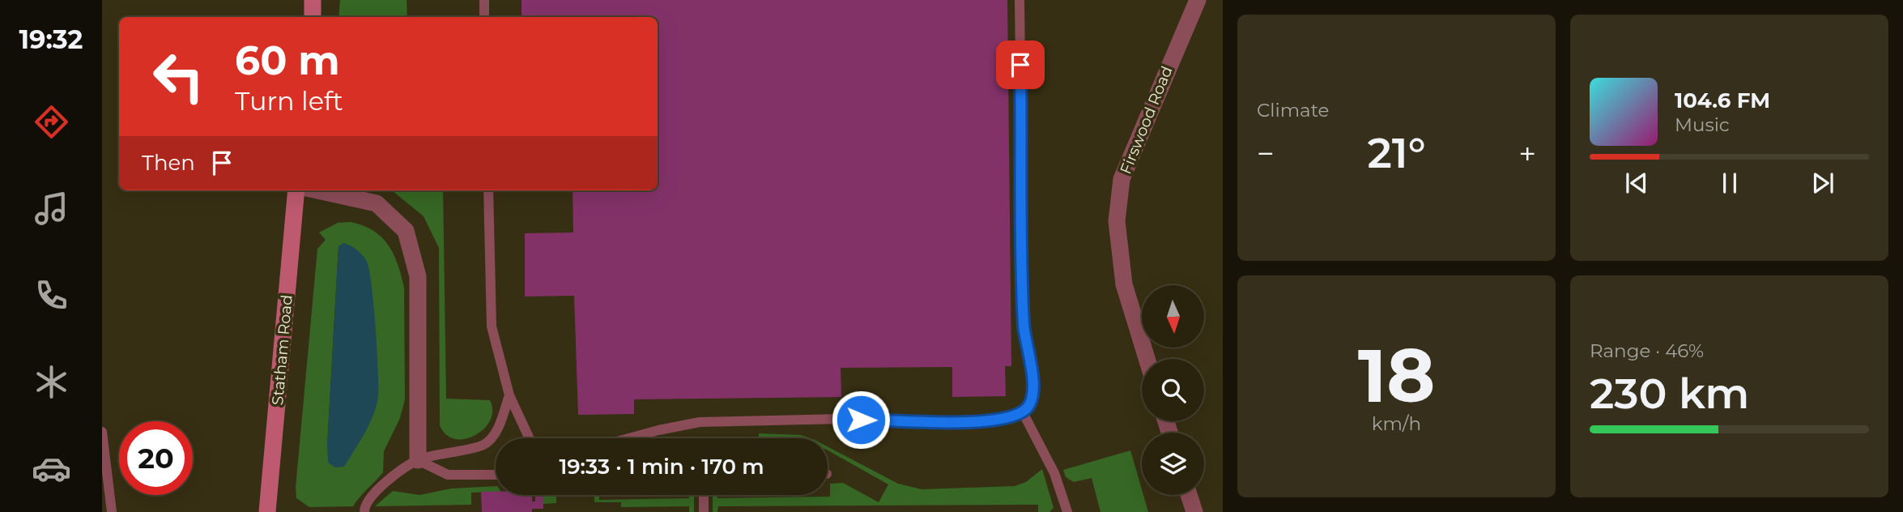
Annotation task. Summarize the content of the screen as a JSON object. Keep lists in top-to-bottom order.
{
  "streets": {
    "street": ["Firswood Road", "Statham Road"]
  },
  "north": "bottom",
  "page": {
    "tabs": "19:32",
    "tile": [
      "Climate",
      ["18", "km/h"],
      ["Range · 46%", "230 km"]
    ],
    "turn": ["60 m", "Turn left"],
    "song": ["104.6 FM", "Music"],
    "heat": ["−", "21°", "+"],
    "then": "Then",
    "limit": "20",
    "trip": "19:33 · 1 min · 170 m"
  }
}
